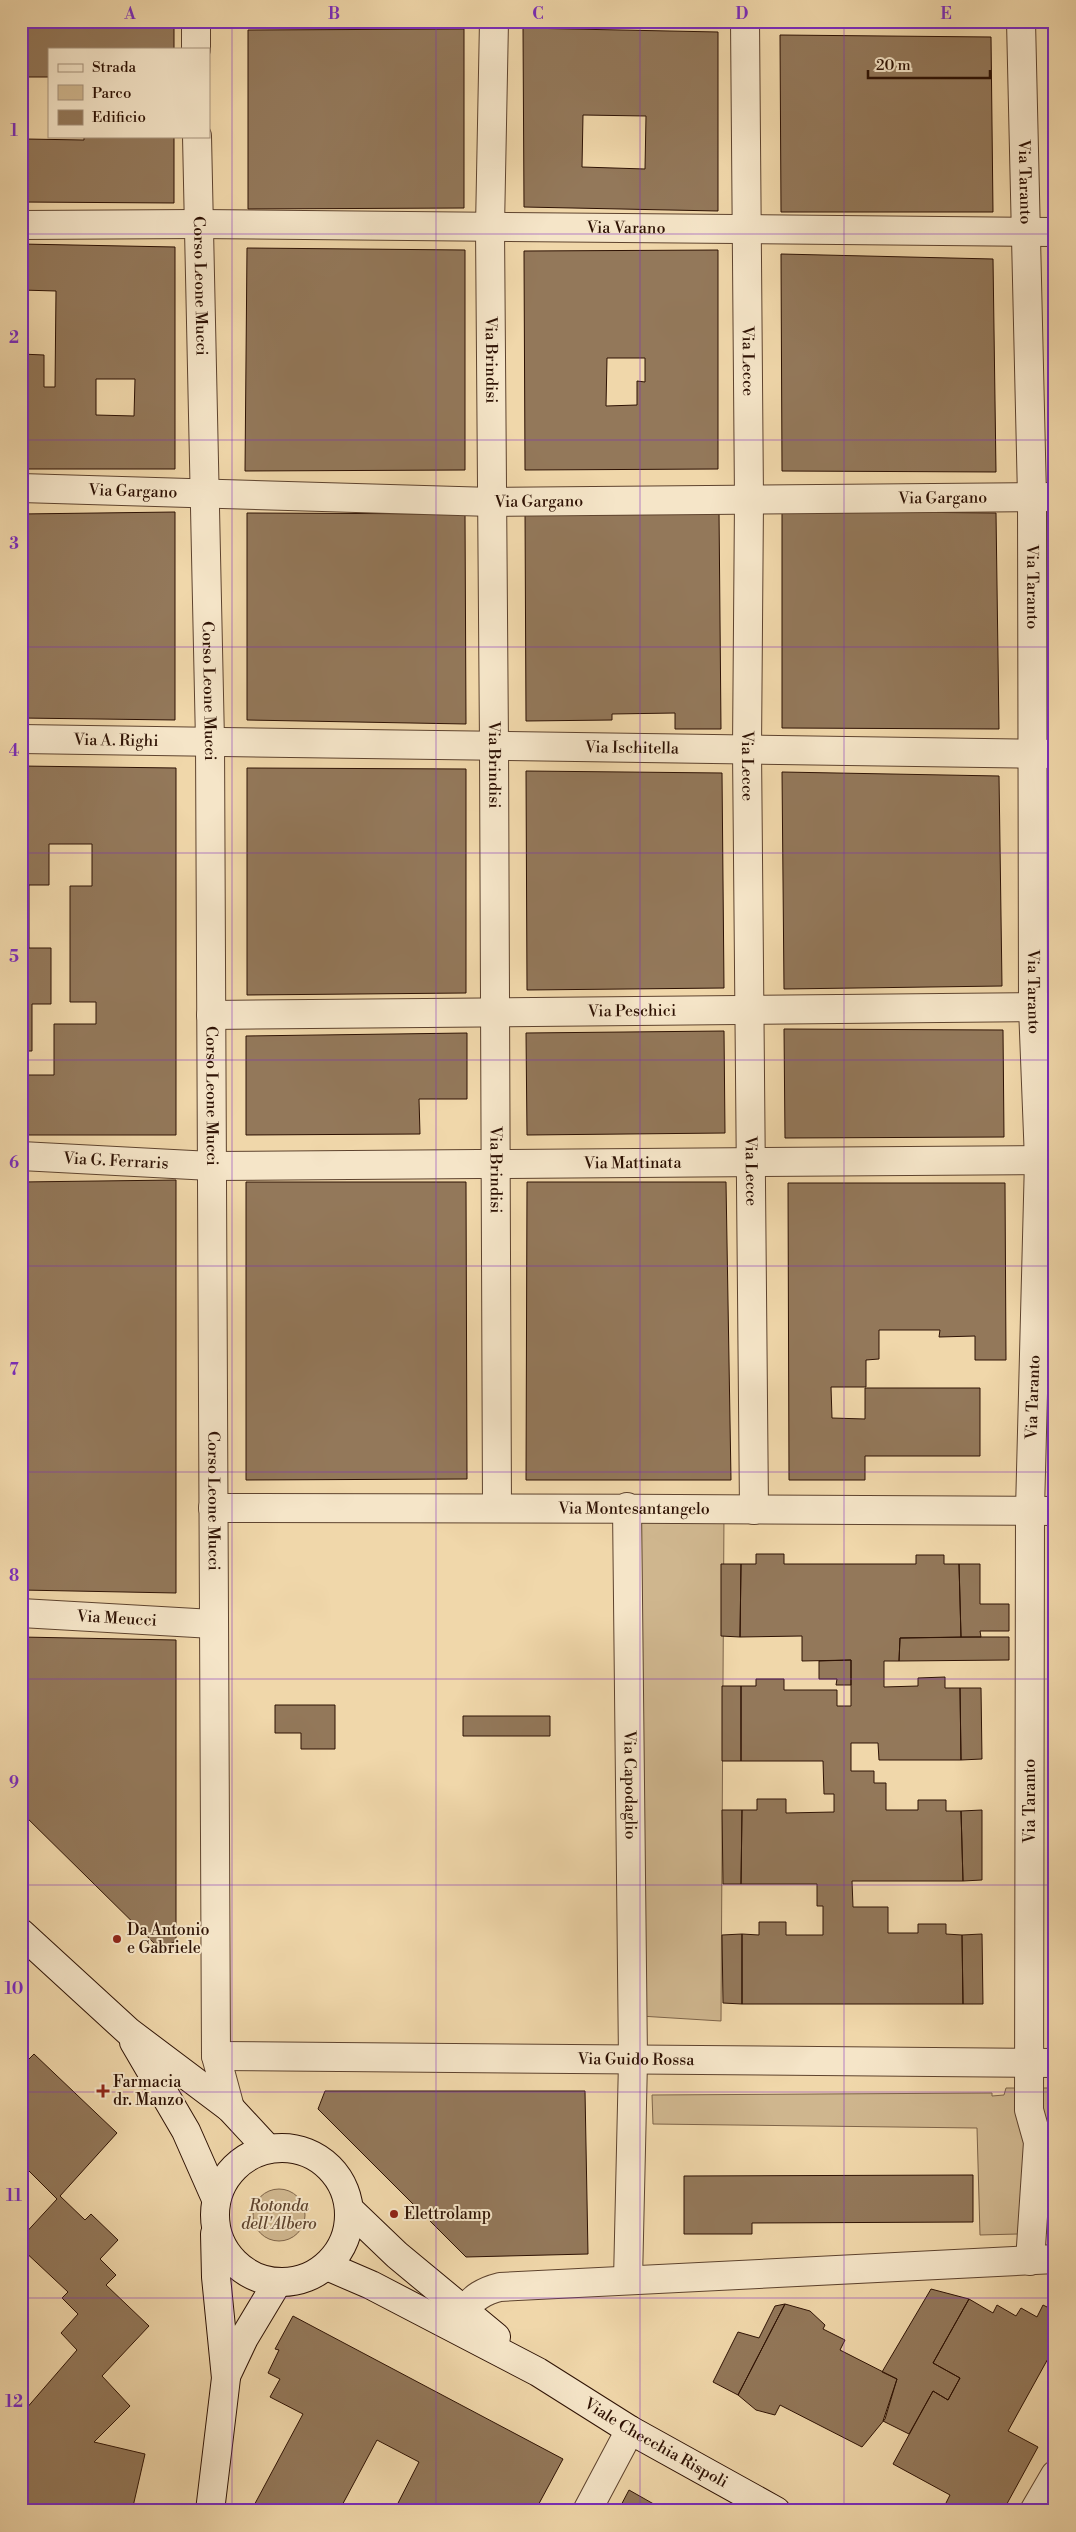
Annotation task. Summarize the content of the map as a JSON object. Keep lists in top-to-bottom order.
{
  "streets": {
    "street": [
      "Via Taranto",
      "Via Varano",
      "Corso Leone Mucci",
      "Via Brindisi",
      "Via Lecce",
      "Via Gargano",
      "Via A. Righi",
      "Via Ischitella",
      "Via Peschici",
      "Via G. Ferraris",
      "Via Mattinata",
      "Via Montesantangelo",
      "Via Meucci",
      "Via Capodaglio",
      "Via Guido Rossa",
      "Viale Checchia Rispoli"
    ]
  },
  "crossings": [
    ["Via Taranto", "Via Varano"],
    ["Via Taranto", "Via Gargano"],
    ["Via Taranto", "Via Ischitella"],
    ["Via Taranto", "Via Peschici"],
    ["Via Taranto", "Via Mattinata"],
    ["Via Taranto", "Via Montesantangelo"],
    ["Via Taranto", "Via Guido Rossa"],
    ["Via Varano", "Corso Leone Mucci"],
    ["Via Varano", "Via Brindisi"],
    ["Via Varano", "Via Lecce"],
    ["Corso Leone Mucci", "Via Gargano"],
    ["Corso Leone Mucci", "Via A. Righi"],
    ["Corso Leone Mucci", "Via Ischitella"],
    ["Corso Leone Mucci", "Via Peschici"],
    ["Corso Leone Mucci", "Via G. Ferraris"],
    ["Corso Leone Mucci", "Via Mattinata"],
    ["Corso Leone Mucci", "Via Montesantangelo"],
    ["Corso Leone Mucci", "Via Meucci"],
    ["Corso Leone Mucci", "Via Guido Rossa"],
    ["Corso Leone Mucci", "Viale Checchia Rispoli"],
    ["Via Brindisi", "Via Gargano"],
    ["Via Brindisi", "Via Ischitella"],
    ["Via Brindisi", "Via Peschici"],
    ["Via Brindisi", "Via Mattinata"],
    ["Via Brindisi", "Via Montesantangelo"],
    ["Via Lecce", "Via Gargano"],
    ["Via Lecce", "Via Ischitella"],
    ["Via Lecce", "Via Peschici"],
    ["Via Lecce", "Via Mattinata"],
    ["Via Lecce", "Via Montesantangelo"],
    ["Via A. Righi", "Via Ischitella"],
    ["Via G. Ferraris", "Via Mattinata"],
    ["Via Montesantangelo", "Via Capodaglio"],
    ["Via Capodaglio", "Via Guido Rossa"]
  ],
  "parks": ["Rotonda dell'Albero"],
  "places": {
    "other": ["Da Antonio e Gabriele", "Elettrolamp"],
    "health": ["Farmacia dr. Manzo"]
  },
  "legend": ["Strada", "Parco", "Edificio"],
  "scale_bar": "20 m",
  "grid": {
    "columns": [
      "A",
      "B",
      "C",
      "D",
      "E"
    ],
    "rows": [
      "1",
      "2",
      "3",
      "4",
      "5",
      "6",
      "7",
      "8",
      "9",
      "10",
      "11",
      "12"
    ]
  }
}
